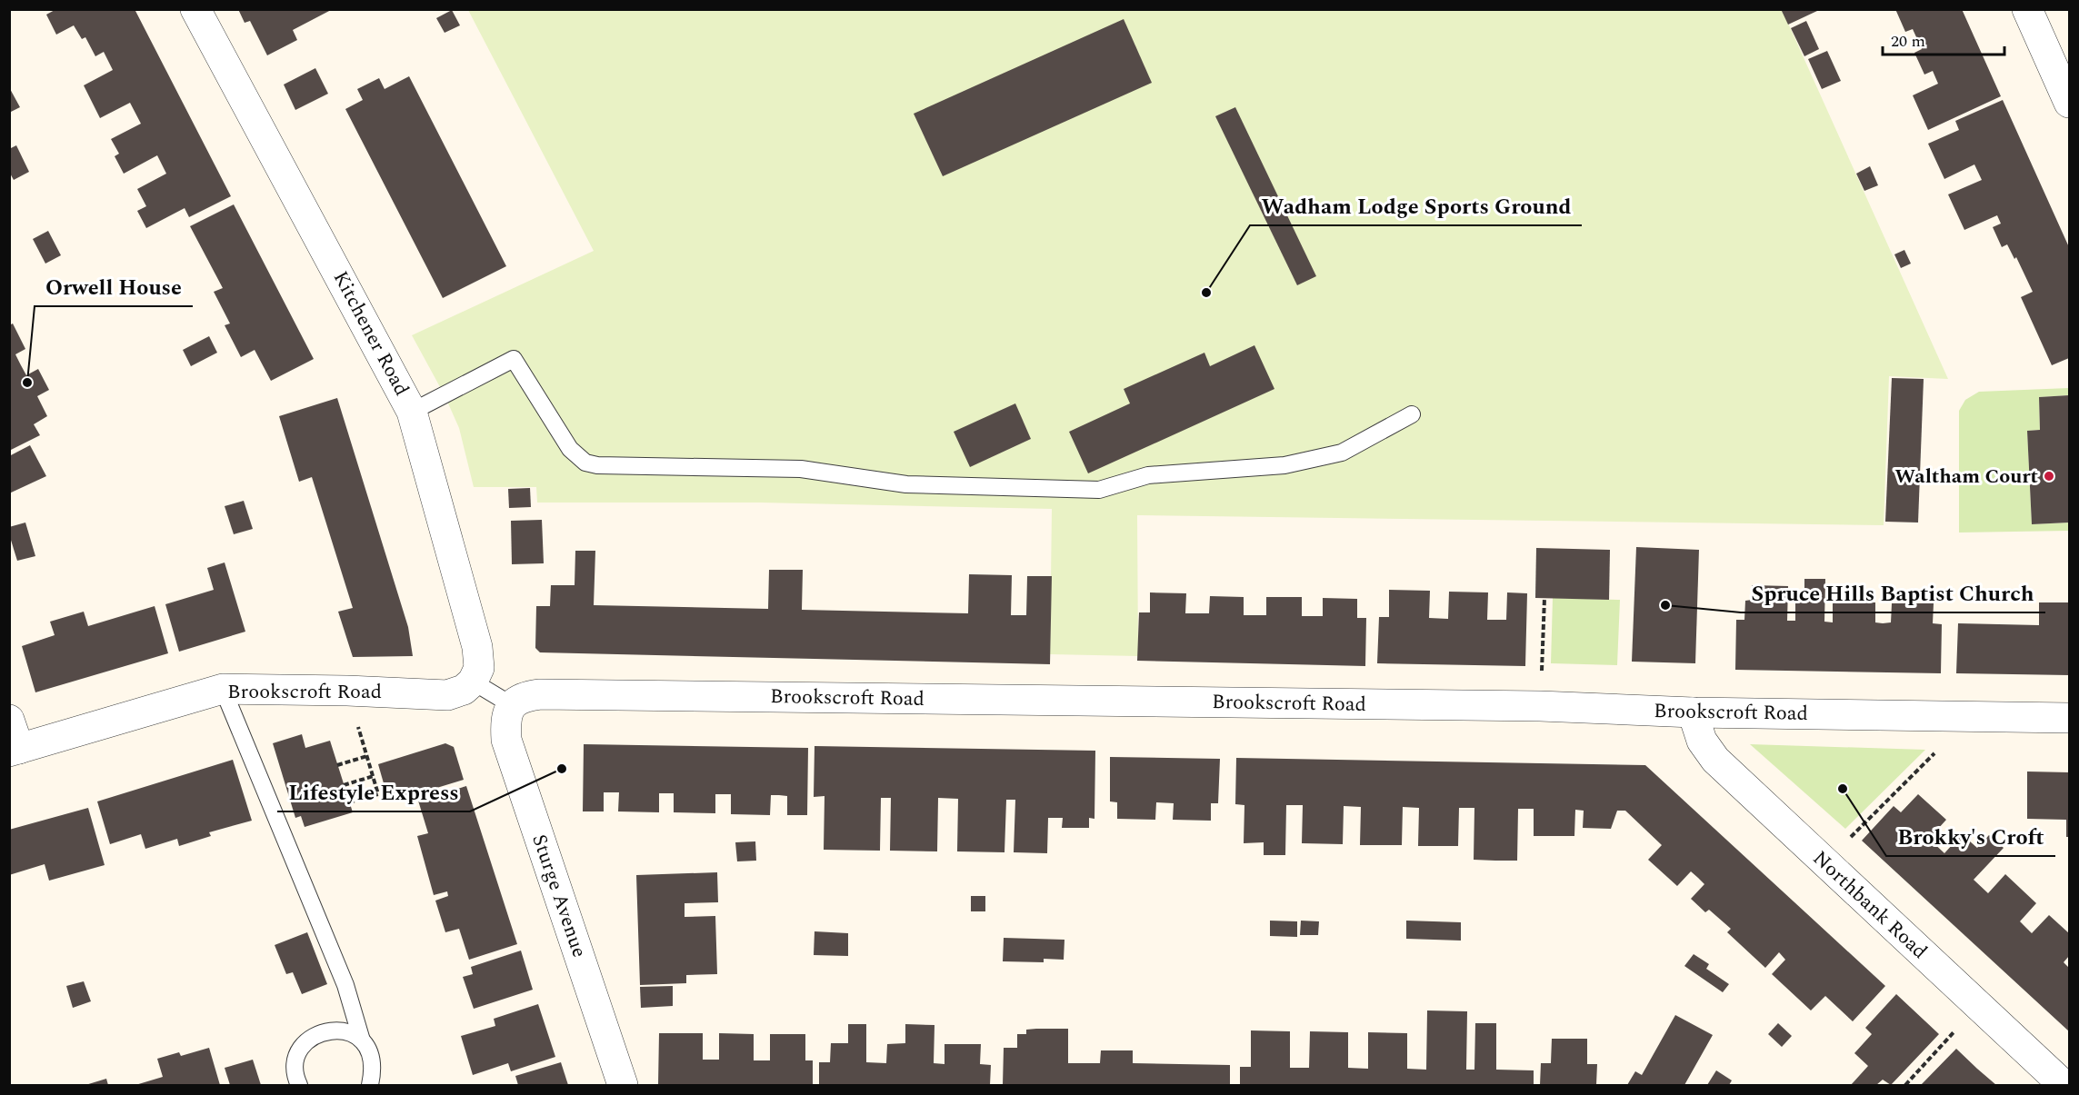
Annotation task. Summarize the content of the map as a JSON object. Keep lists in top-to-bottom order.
{
  "streets": {
    "street": [
      "Kitchener Road",
      "Brookscroft Road",
      "Sturge Avenue",
      "Northbank Road"
    ]
  },
  "crossings": [
    ["Kitchener Road", "Brookscroft Road"],
    ["Brookscroft Road", "Sturge Avenue"],
    ["Brookscroft Road", "Northbank Road"]
  ],
  "places": [
    "Wadham Lodge Sports Ground",
    "Orwell House",
    "Waltham Court",
    "Spruce Hills Baptist Church",
    "Lifestyle Express",
    "Brokky's Croft"
  ],
  "scale_bar": "20 m"
}
